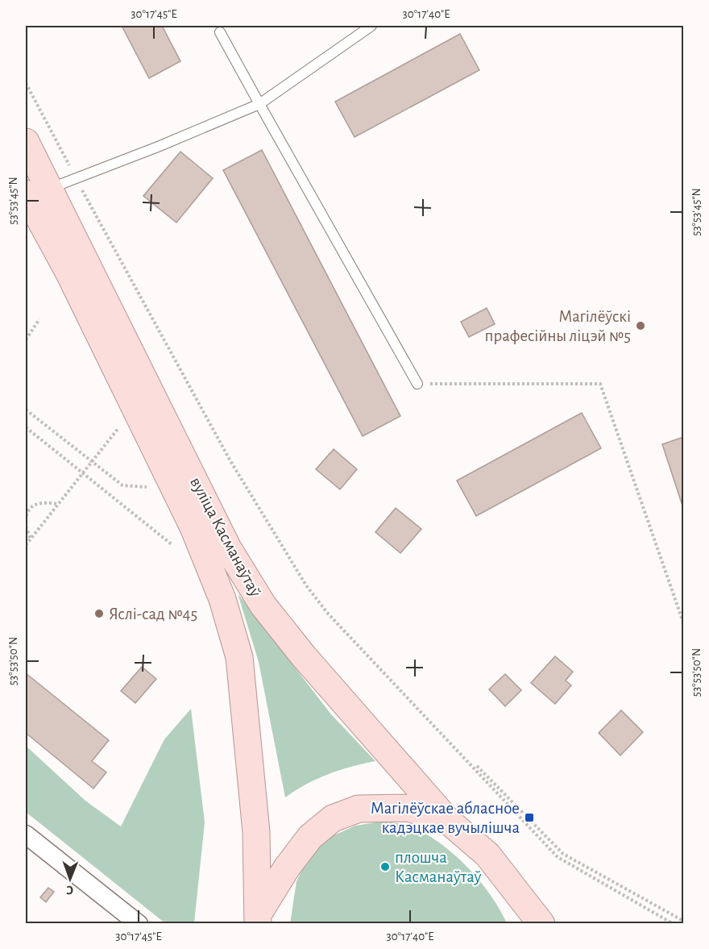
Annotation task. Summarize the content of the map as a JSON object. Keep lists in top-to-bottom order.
{
  "streets": {
    "main road": ["вуліца Касманаўтаў"]
  },
  "places": {
    "other": ["Магілёўскі прафесійны ліцэй №5", "Яслі-сад №45", "плошча Касманаўтаў"],
    "transit": ["Магілёўскае абласное кадэцкае вучылішча"]
  },
  "north": "bottom",
  "coordinates": [
    "30°17'45\"E",
    "30°17'40\"E",
    "53°53'45\"N",
    "53°53'50\"N"
  ]
}
